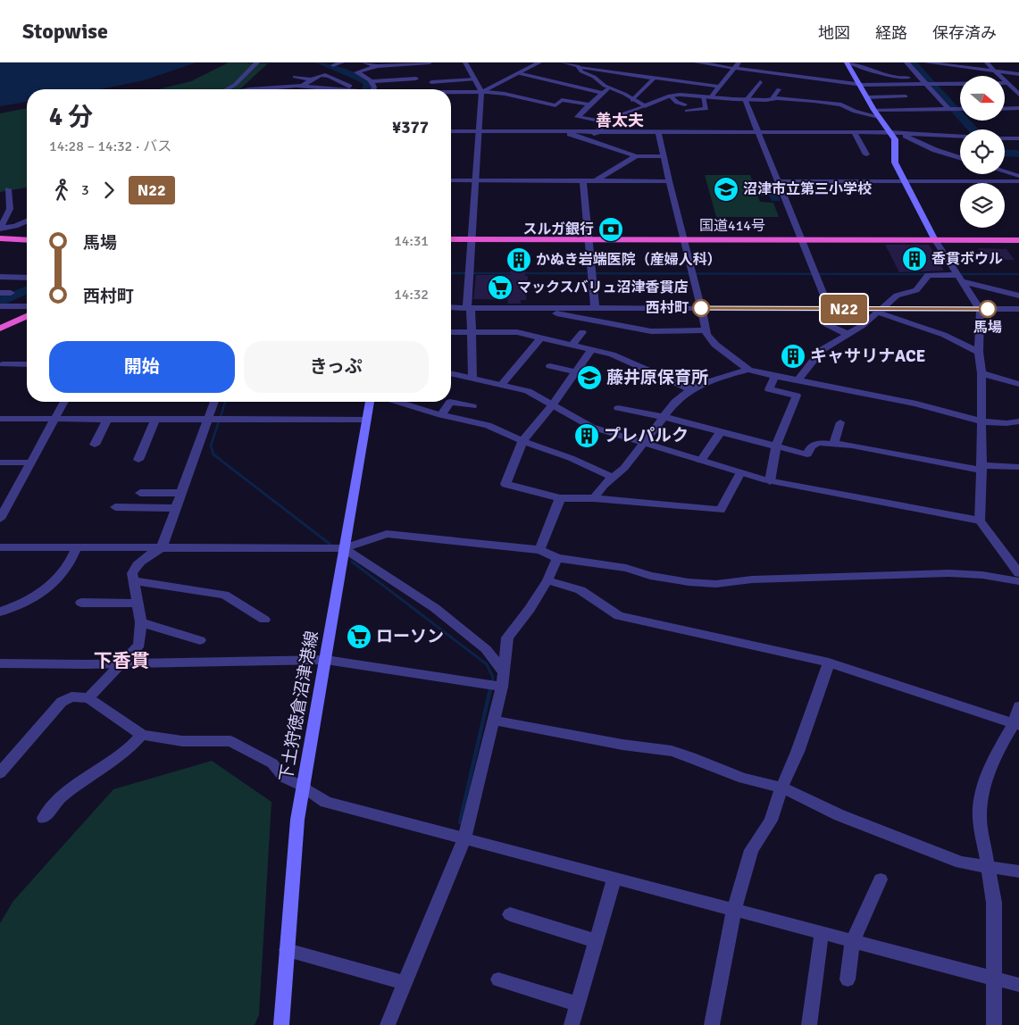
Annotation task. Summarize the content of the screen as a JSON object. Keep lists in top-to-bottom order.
{
  "streets": {
    "highway": ["国道414号"],
    "main road": ["下土狩徳倉沼津港線"]
  },
  "districts": ["善太夫", "下香貫"],
  "places": {
    "school or university": ["沼津市立第三小学校", "藤井原保育所"],
    "bank": ["スルガ銀行"],
    "building": [
      "香貫ボウル",
      "かぬき岩端医院（産婦人科）",
      "キャサリナACE",
      "プレパルク"
    ],
    "supermarket": ["マックスバリュ沼津香貫店", "ローソン"],
    "other": ["西村町", "馬場"]
  },
  "lines": ["bus line N22"],
  "north": "right",
  "page": {
    "header": "Stopwise",
    "nav": ["地図", "経路", "保存済み"],
    "on_map": "N22",
    "heading": ["4 分", "14:28 – 14:32 · バス", "¥377"],
    "legs": ["3", "N22"],
    "list": [
      {
        "name": "馬場",
        "value": "14:31"
      },
      {
        "name": "西村町",
        "value": "14:32"
      }
    ],
    "buttons": ["開始", "きっぷ"]
  }
}
